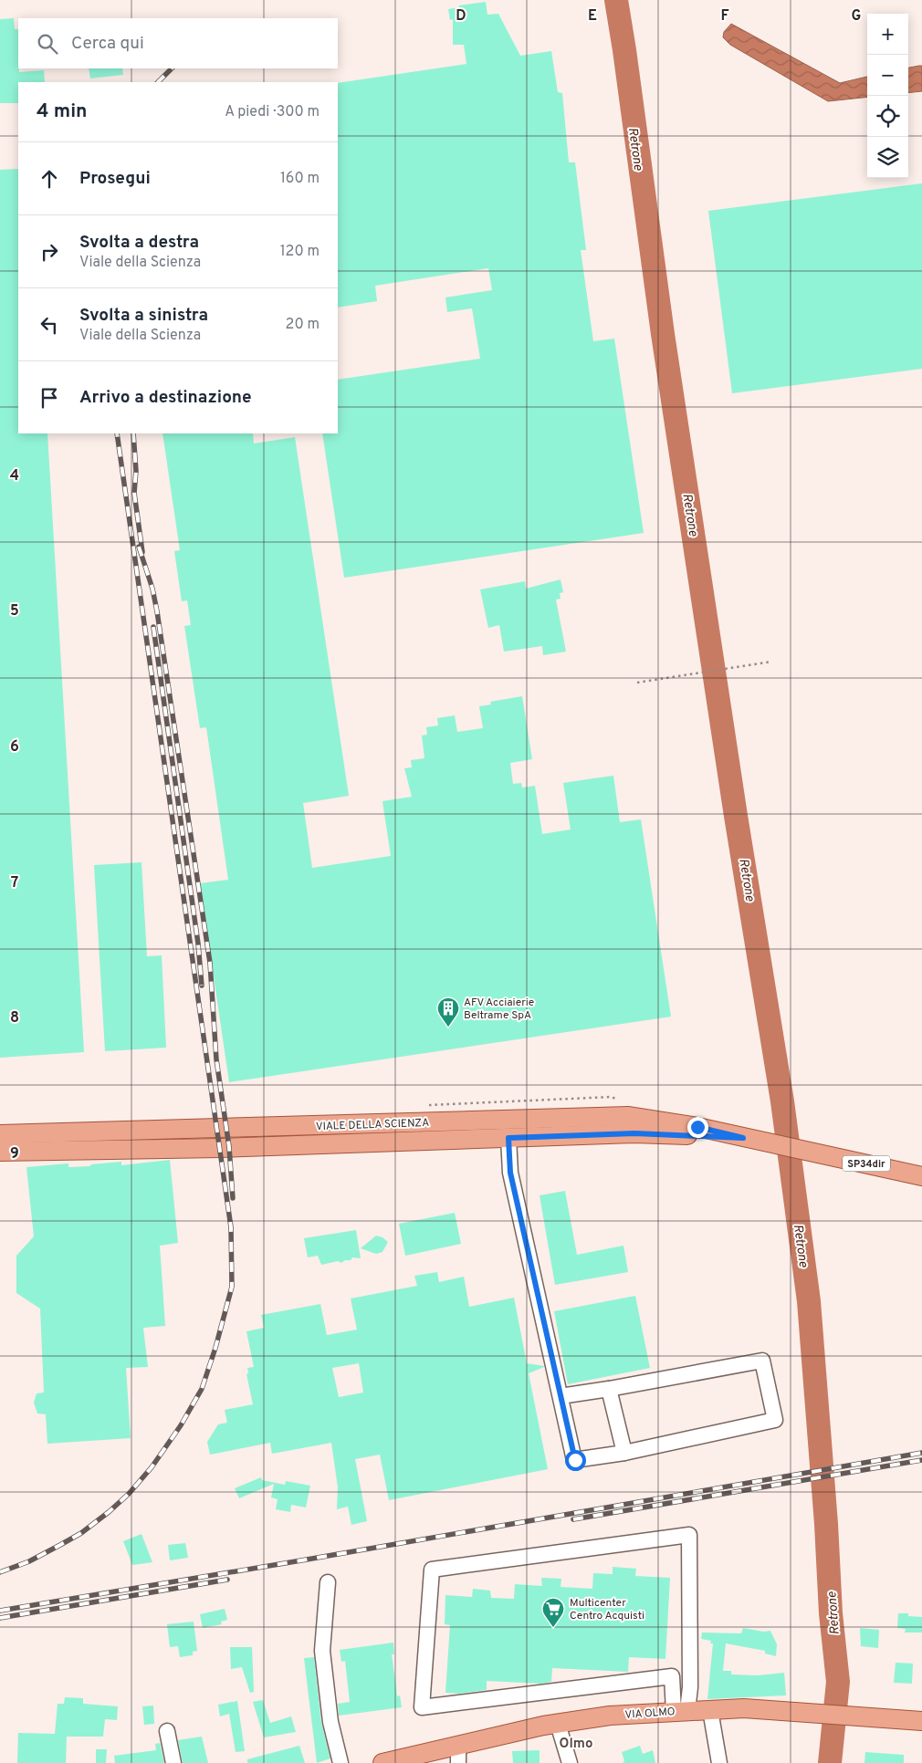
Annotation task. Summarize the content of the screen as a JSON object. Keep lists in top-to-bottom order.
{
  "streets": {
    "main road": ["VIALE DELLA SCIENZA", "SP34dir", "VIA OLMO"]
  },
  "districts": ["Olmo"],
  "water": ["Retrone"],
  "places": {
    "building": ["AFV Acciaierie Beltrame SpA"],
    "supermarket": ["Multicenter Centro Acquisti"]
  },
  "page": {
    "map_buttons": ["+", "−"],
    "search": "Cerca qui",
    "heading": ["4 min", "A piedi · 300 m"],
    "list": [
      ["Prosegui", "160 m"],
      ["Svolta a destra", "Viale della Scienza", "120 m"],
      ["Svolta a sinistra", "Viale della Scienza", "20 m"],
      "Arrivo a destinazione"
    ]
  },
  "grid": {
    "columns": [
      "D",
      "E",
      "F",
      "G"
    ],
    "rows": [
      "4",
      "5",
      "6",
      "7",
      "8",
      "9"
    ]
  }
}
